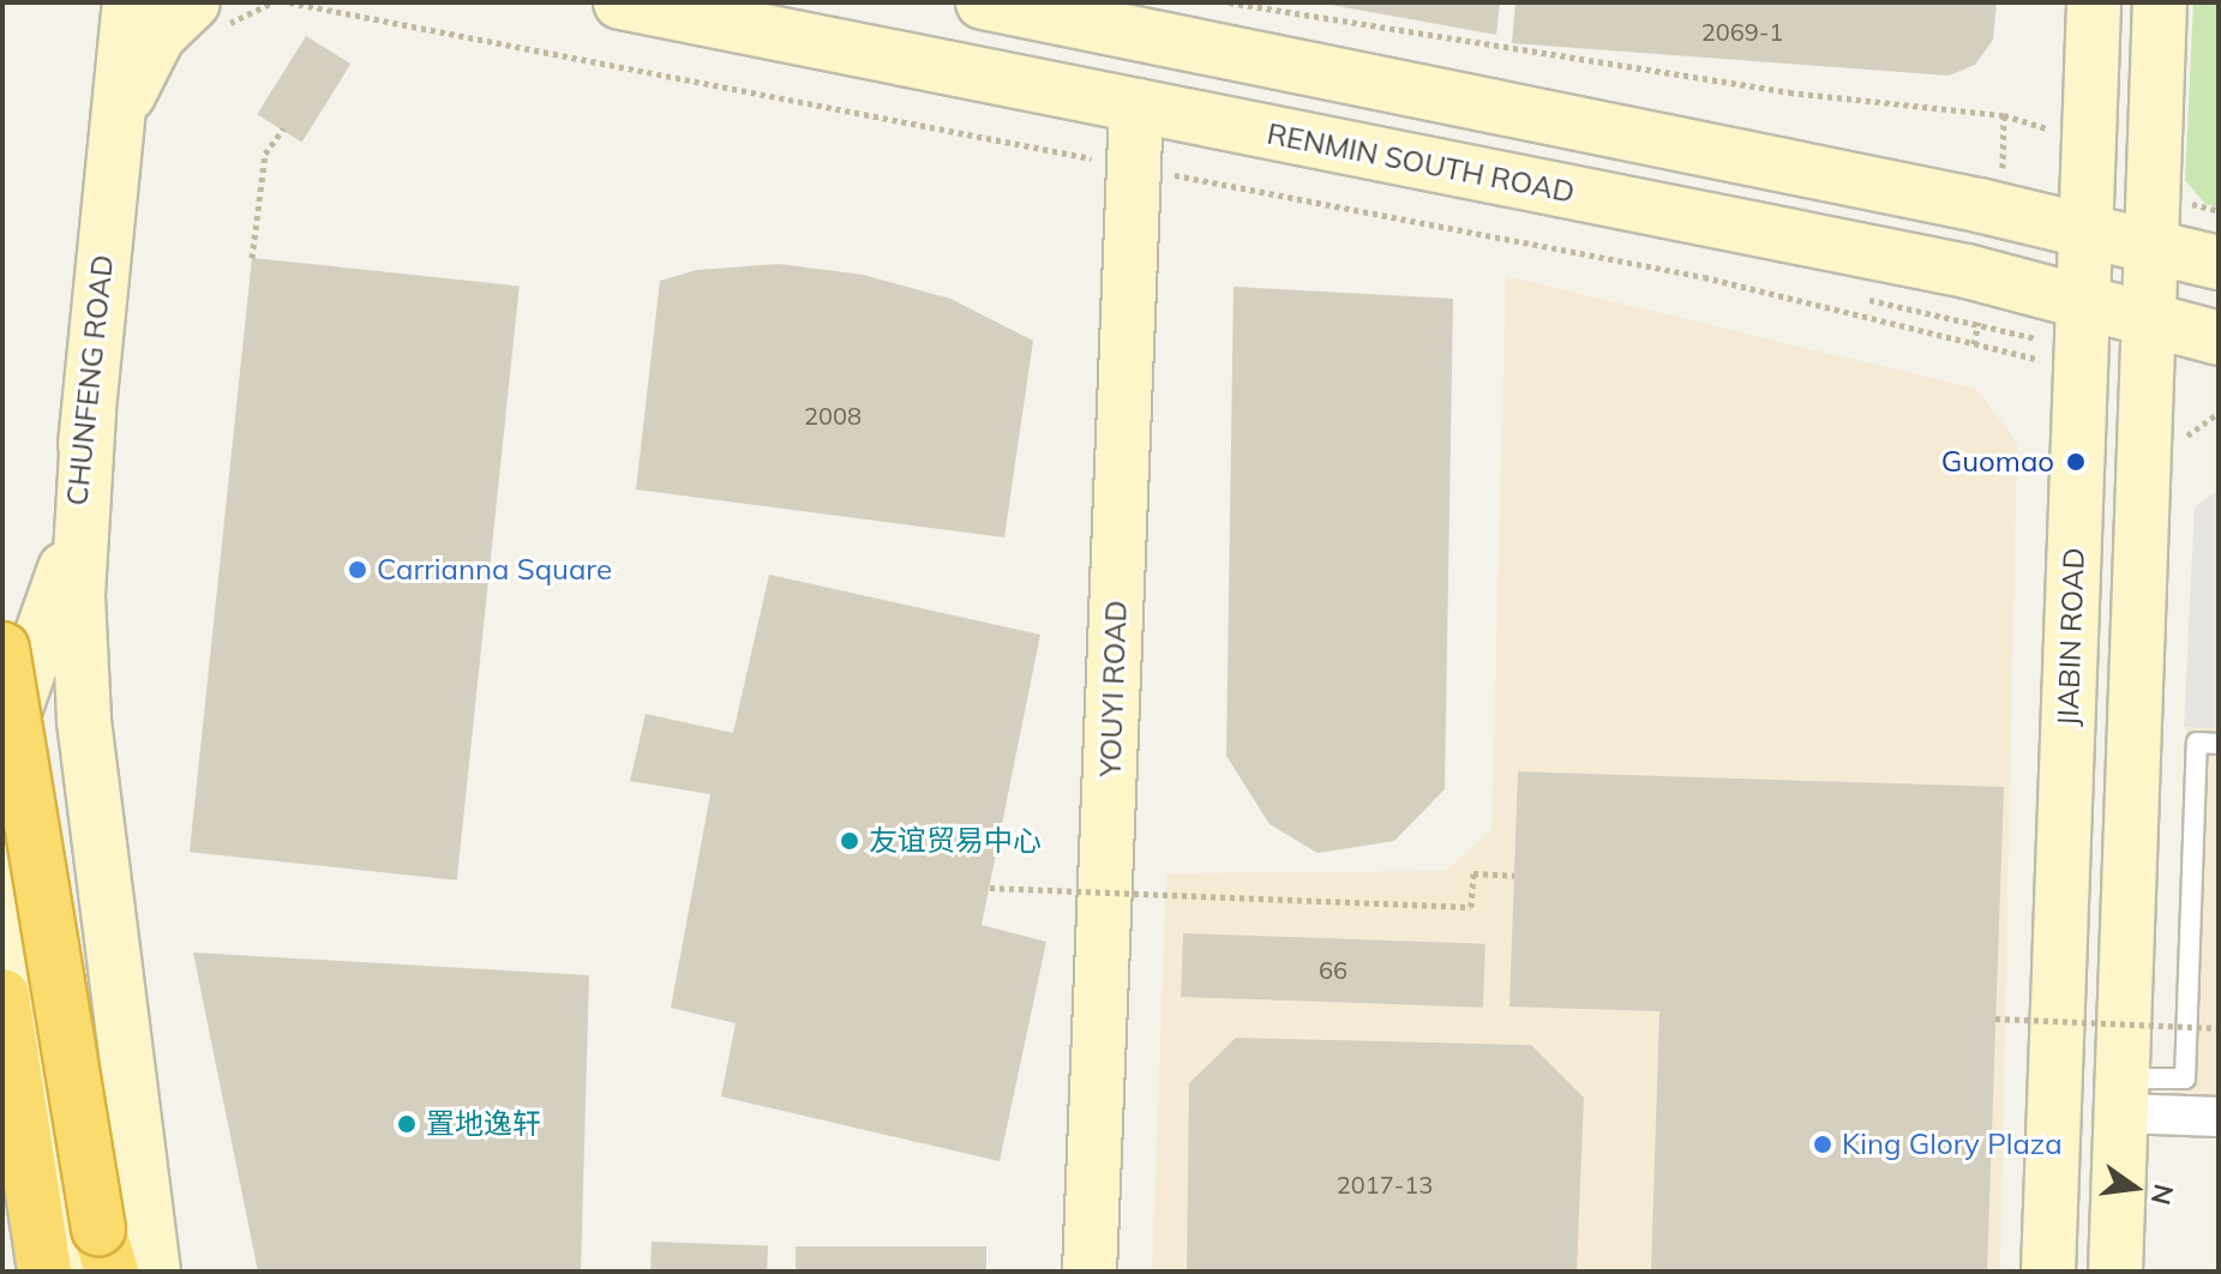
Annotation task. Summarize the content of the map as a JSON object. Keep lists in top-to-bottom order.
{
  "streets": {
    "main road": [
      "RENMIN SOUTH ROAD",
      "CHUNFENG ROAD",
      "JIABIN ROAD",
      "YOUYI ROAD"
    ]
  },
  "crossings": [
    ["RENMIN SOUTH ROAD", "JIABIN ROAD"],
    ["RENMIN SOUTH ROAD", "YOUYI ROAD"]
  ],
  "places": [
    "Guomao",
    "Carrianna Square",
    "友谊贸易中心",
    "置地逸轩",
    "King Glory Plaza"
  ],
  "house_numbers": [
    "2069-1",
    "2008",
    "66",
    "2017-13"
  ],
  "north": "right"
}
